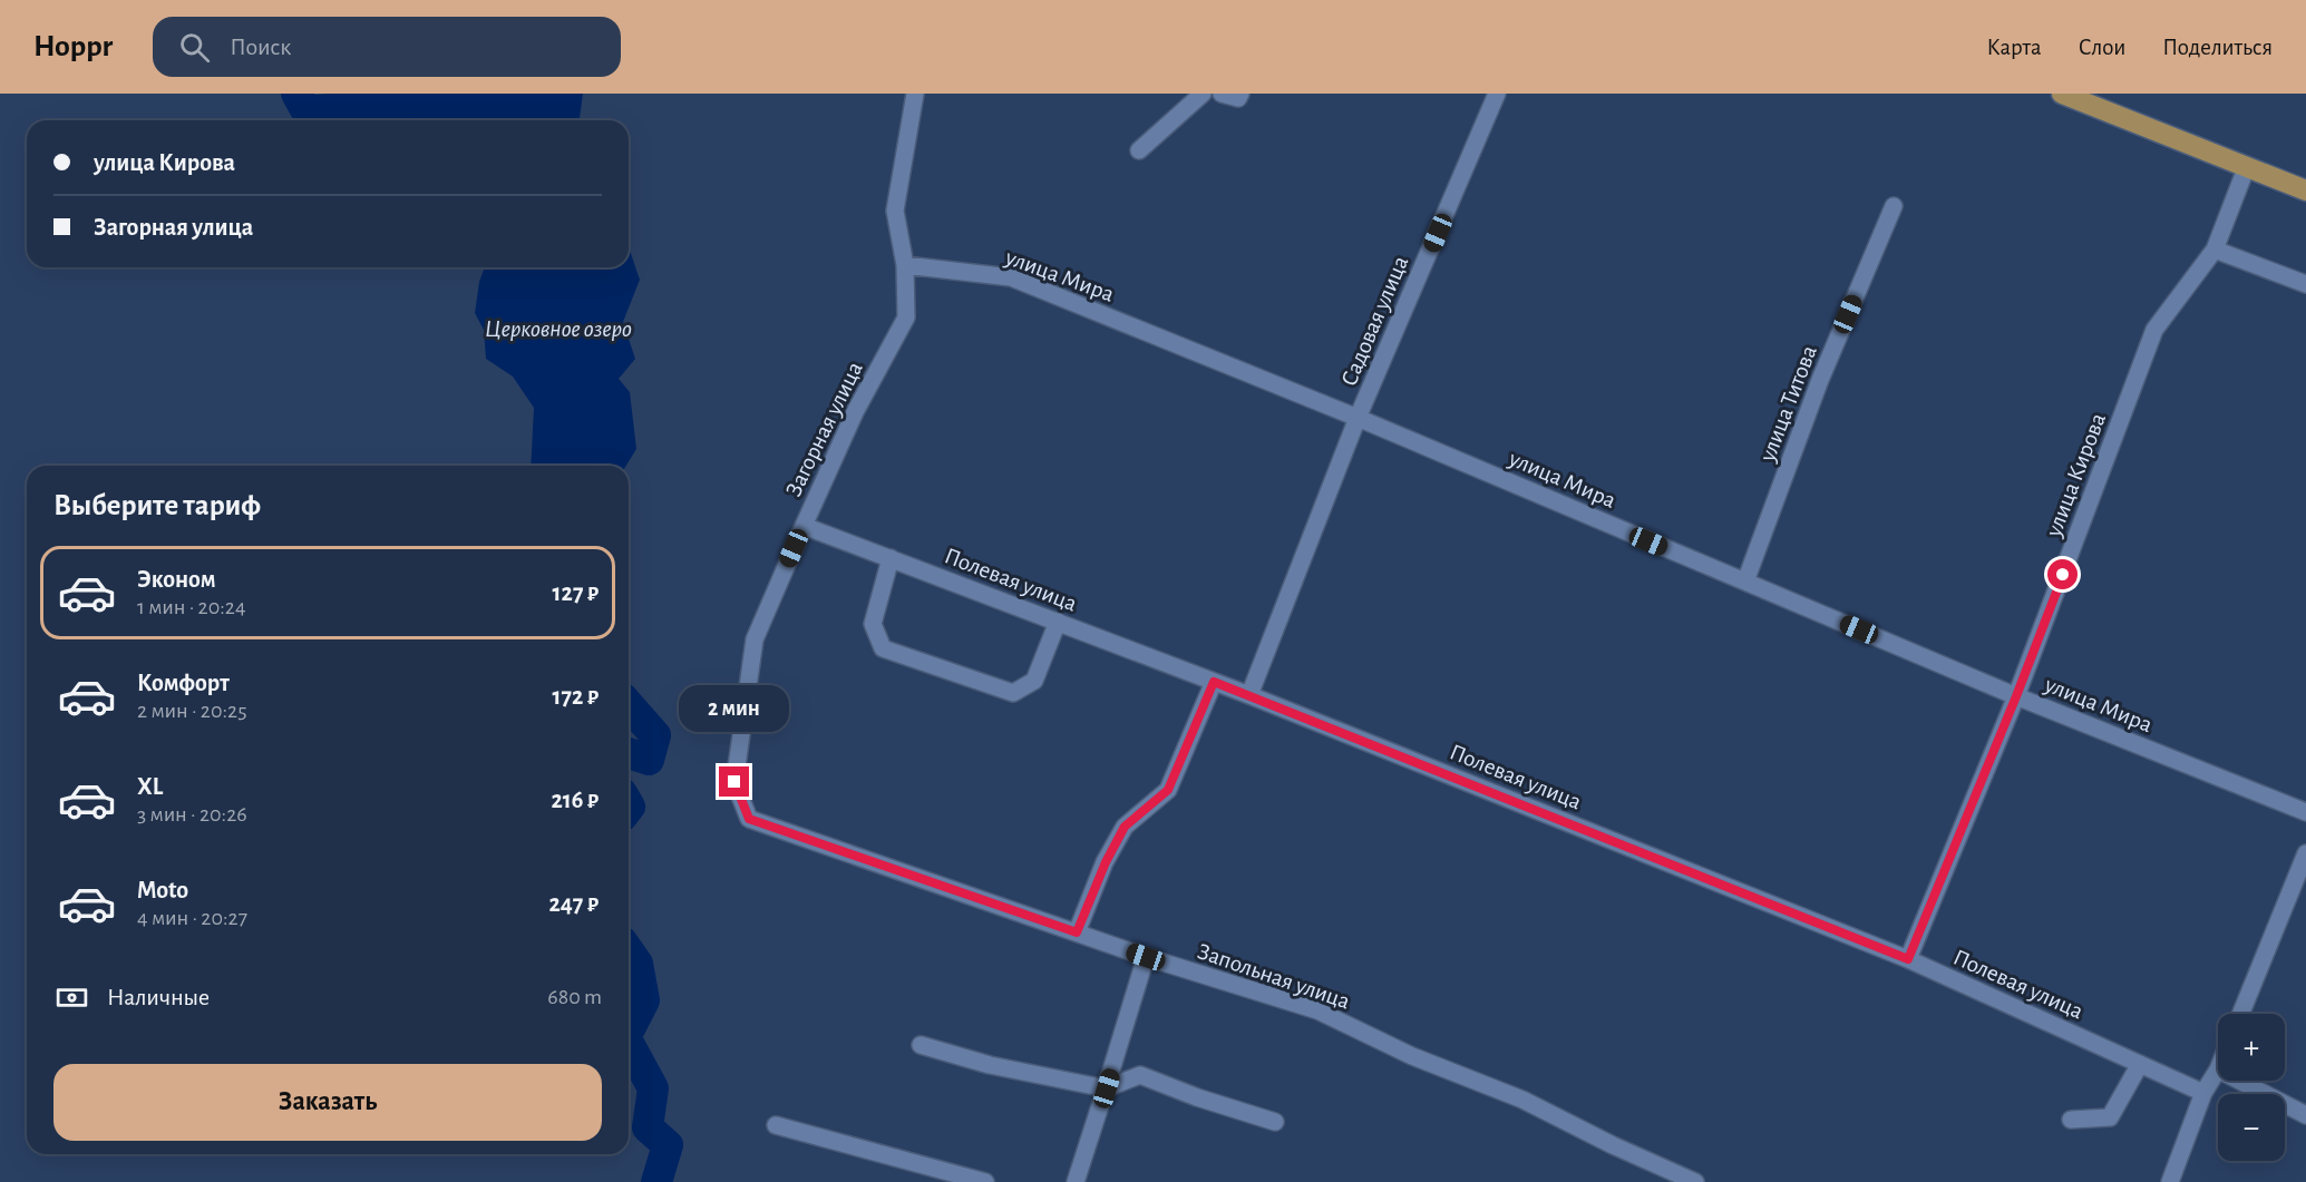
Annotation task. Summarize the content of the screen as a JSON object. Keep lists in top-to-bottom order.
{
  "streets": {
    "street": [
      "улица Мира",
      "Садовая улица",
      "улица Титова",
      "Загорная улица",
      "улица Кирова",
      "Полевая улица",
      "Запольная улица"
    ]
  },
  "crossings": [
    ["улица Мира", "Садовая улица"],
    ["улица Мира", "улица Титова"],
    ["улица Мира", "Загорная улица"],
    ["улица Мира", "улица Кирова"],
    ["Садовая улица", "Полевая улица"],
    ["Загорная улица", "Полевая улица"],
    ["Загорная улица", "Запольная улица"],
    ["улица Кирова", "Полевая улица"]
  ],
  "water": ["Церковное озеро"],
  "page": {
    "header": "Hoppr",
    "search": "Поиск",
    "nav": ["Карта", "Слои", "Поделиться"],
    "banner": ["улица Кирова", "Загорная улица"],
    "heading": "Выберите тариф",
    "list": [
      {
        "name": "Эконом",
        "note": "1 мин · 20:24",
        "value": "127 ₽"
      },
      {
        "name": "Комфорт",
        "note": "2 мин · 20:25",
        "value": "172 ₽"
      },
      {
        "name": "XL",
        "note": "3 мин · 20:26",
        "value": "216 ₽"
      },
      {
        "name": "Moto",
        "note": "4 мин · 20:27",
        "value": "247 ₽"
      }
    ],
    "bubble": "2 мин",
    "pay": ["Наличные", "680 m"],
    "map_buttons": ["+", "−"],
    "buttons": "Заказать"
  }
}
